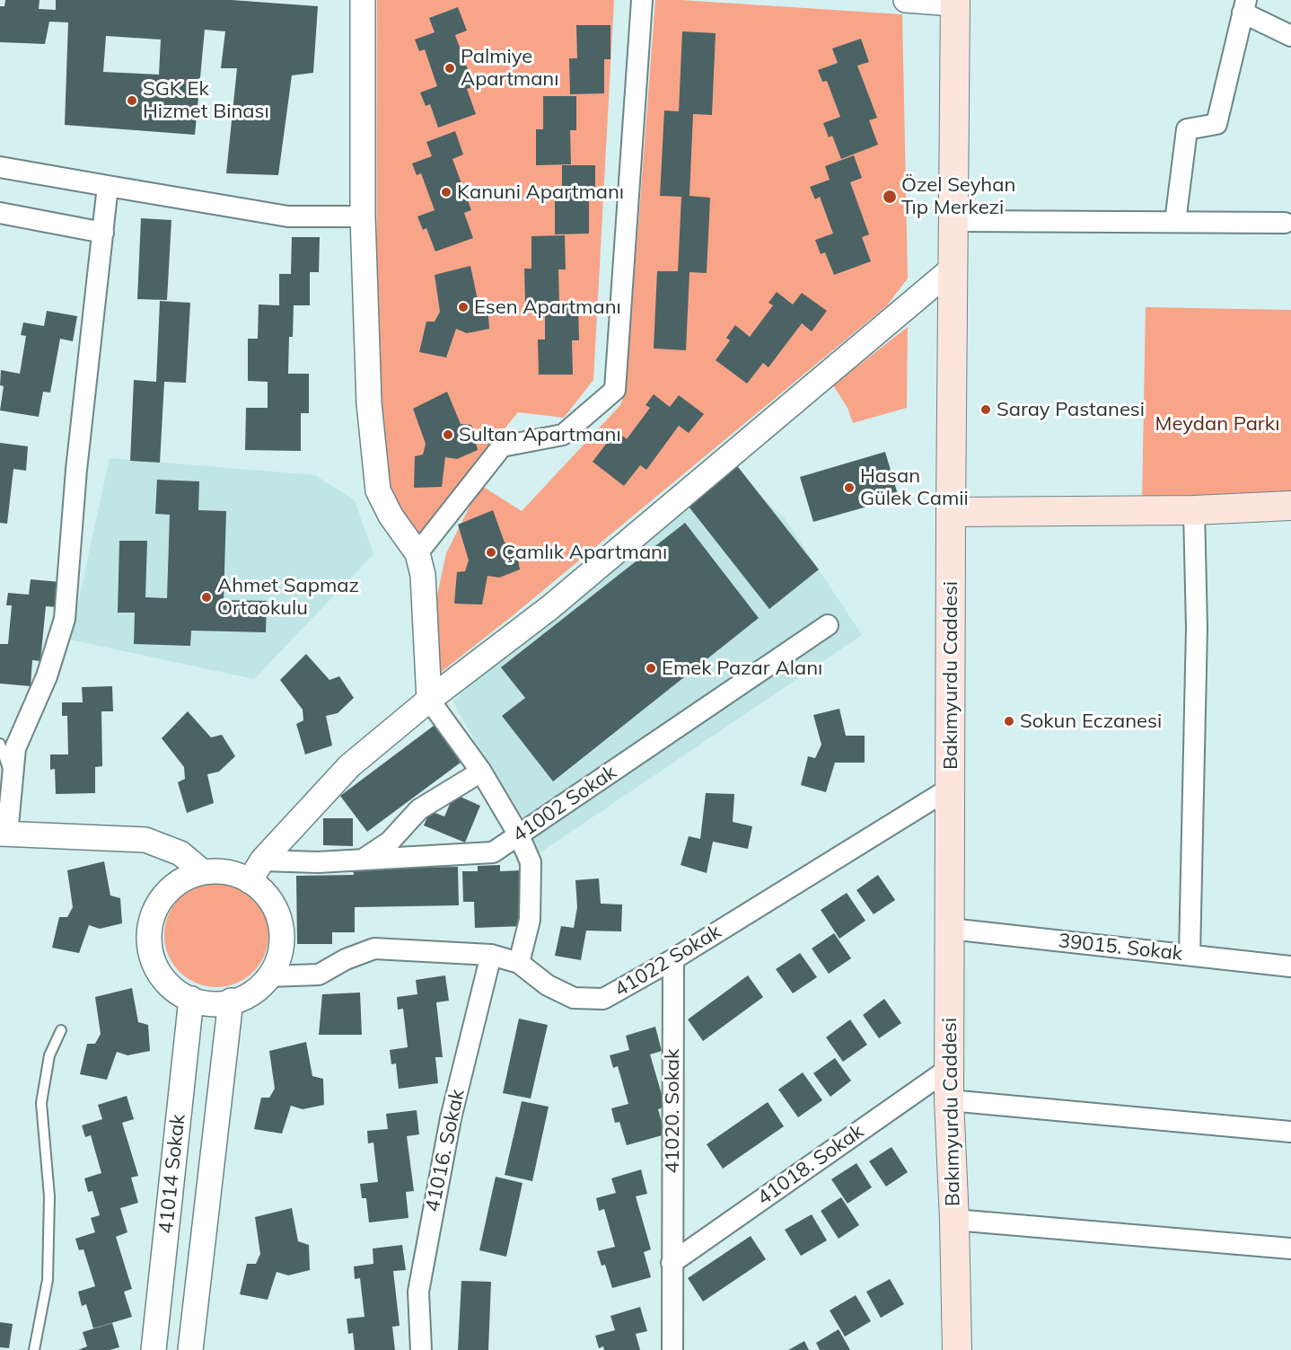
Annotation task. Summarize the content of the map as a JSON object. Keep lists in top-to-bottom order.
{
  "streets": {
    "main road": ["Bakımyurdu Caddesi"],
    "street": [
      "41002 Sokak",
      "39015. Sokak",
      "41022 Sokak",
      "41020. Sokak",
      "41016. Sokak",
      "41018. Sokak",
      "41014 Sokak"
    ]
  },
  "crossings": [
    ["Bakımyurdu Caddesi", "39015. Sokak"],
    ["Bakımyurdu Caddesi", "41022 Sokak"],
    ["Bakımyurdu Caddesi", "41018. Sokak"],
    ["41002 Sokak", "41022 Sokak"],
    ["41002 Sokak", "41014 Sokak"],
    ["41022 Sokak", "41020. Sokak"],
    ["41022 Sokak", "41016. Sokak"],
    ["41022 Sokak", "41014 Sokak"],
    ["41020. Sokak", "41018. Sokak"]
  ],
  "parks": ["Meydan Parkı"],
  "places": [
    "Palmiye Apartmanı",
    "SGK Ek Hizmet Binası",
    "Kanuni Apartmanı",
    "Özel Seyhan Tıp Merkezi",
    "Esen Apartmanı",
    "Saray Pastanesi",
    "Sultan Apartmanı",
    "Hasan Gülek Camii",
    "Çamlık Apartmanı",
    "Ahmet Sapmaz Ortaokulu",
    "Emek Pazar Alanı",
    "Sokun Eczanesi"
  ]
}
